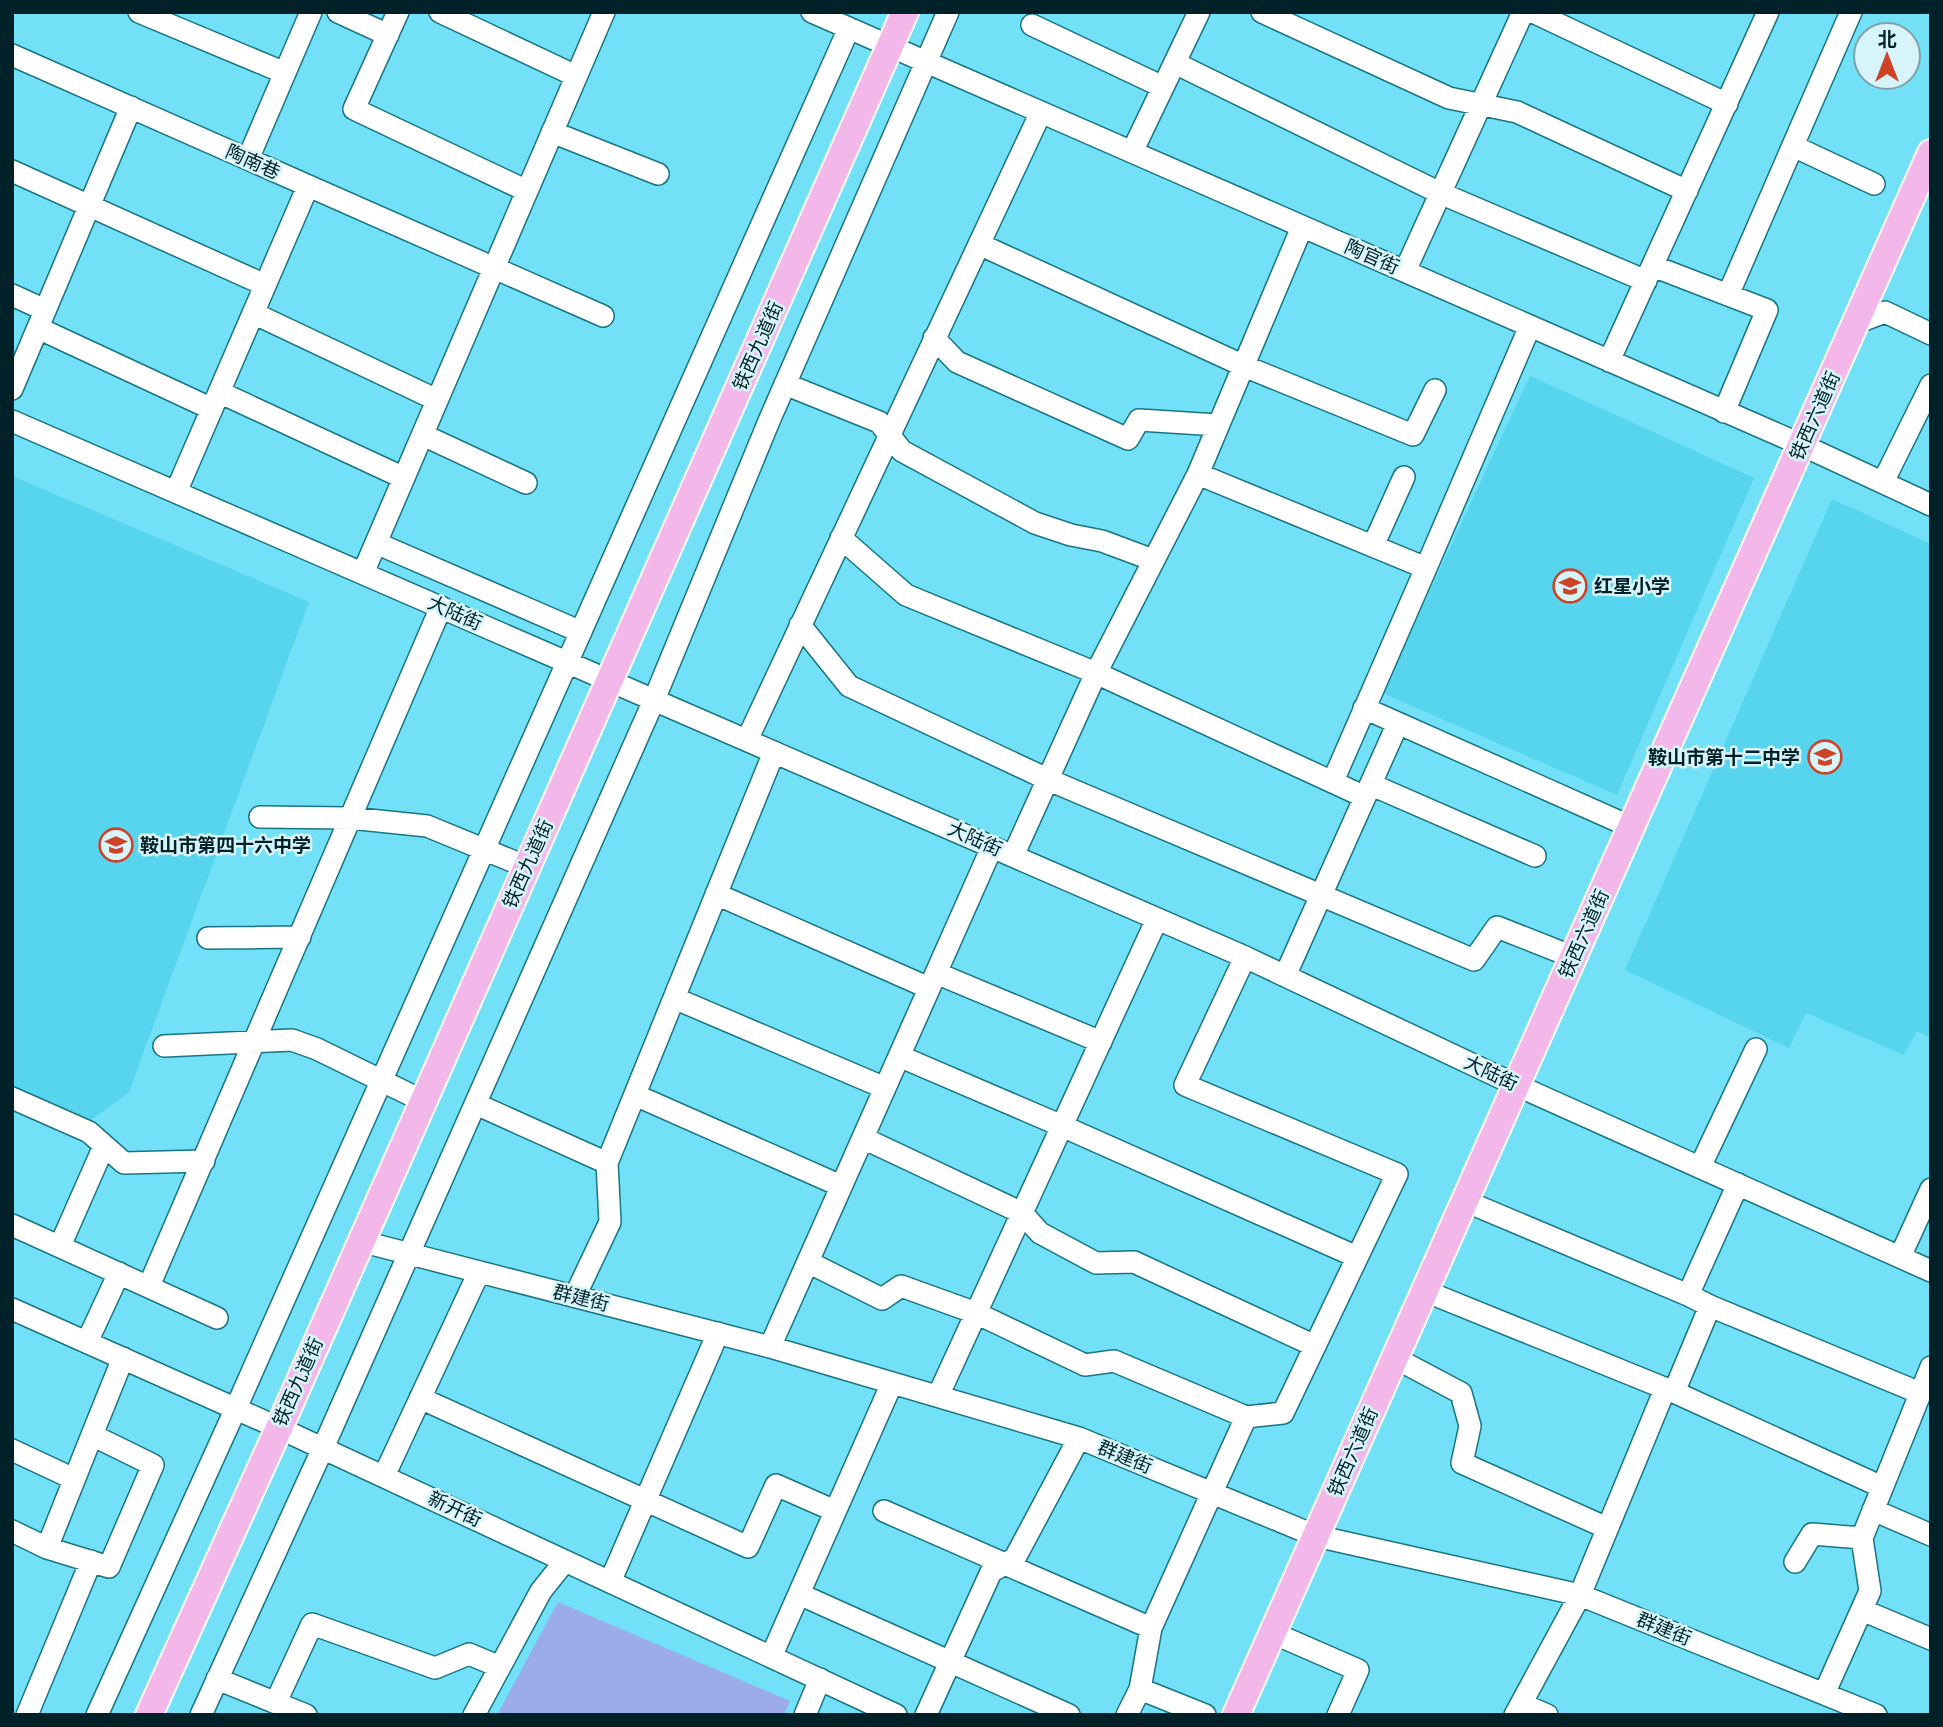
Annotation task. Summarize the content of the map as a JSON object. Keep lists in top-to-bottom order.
{
  "streets": {
    "main road": ["铁西九道街", "铁西六道街"],
    "street": [
      "陶南巷",
      "陶官街",
      "大陆街",
      "群建街",
      "新开街"
    ]
  },
  "crossings": [
    ["陶官街", "铁西九道街"],
    ["陶官街", "铁西六道街"],
    ["铁西九道街", "大陆街"],
    ["铁西九道街", "群建街"],
    ["铁西九道街", "新开街"],
    ["铁西六道街", "大陆街"],
    ["铁西六道街", "群建街"]
  ],
  "places": {
    "school or university": ["红星小学", "鞍山市第十二中学", "鞍山市第四十六中学"]
  },
  "north": "top"
}
